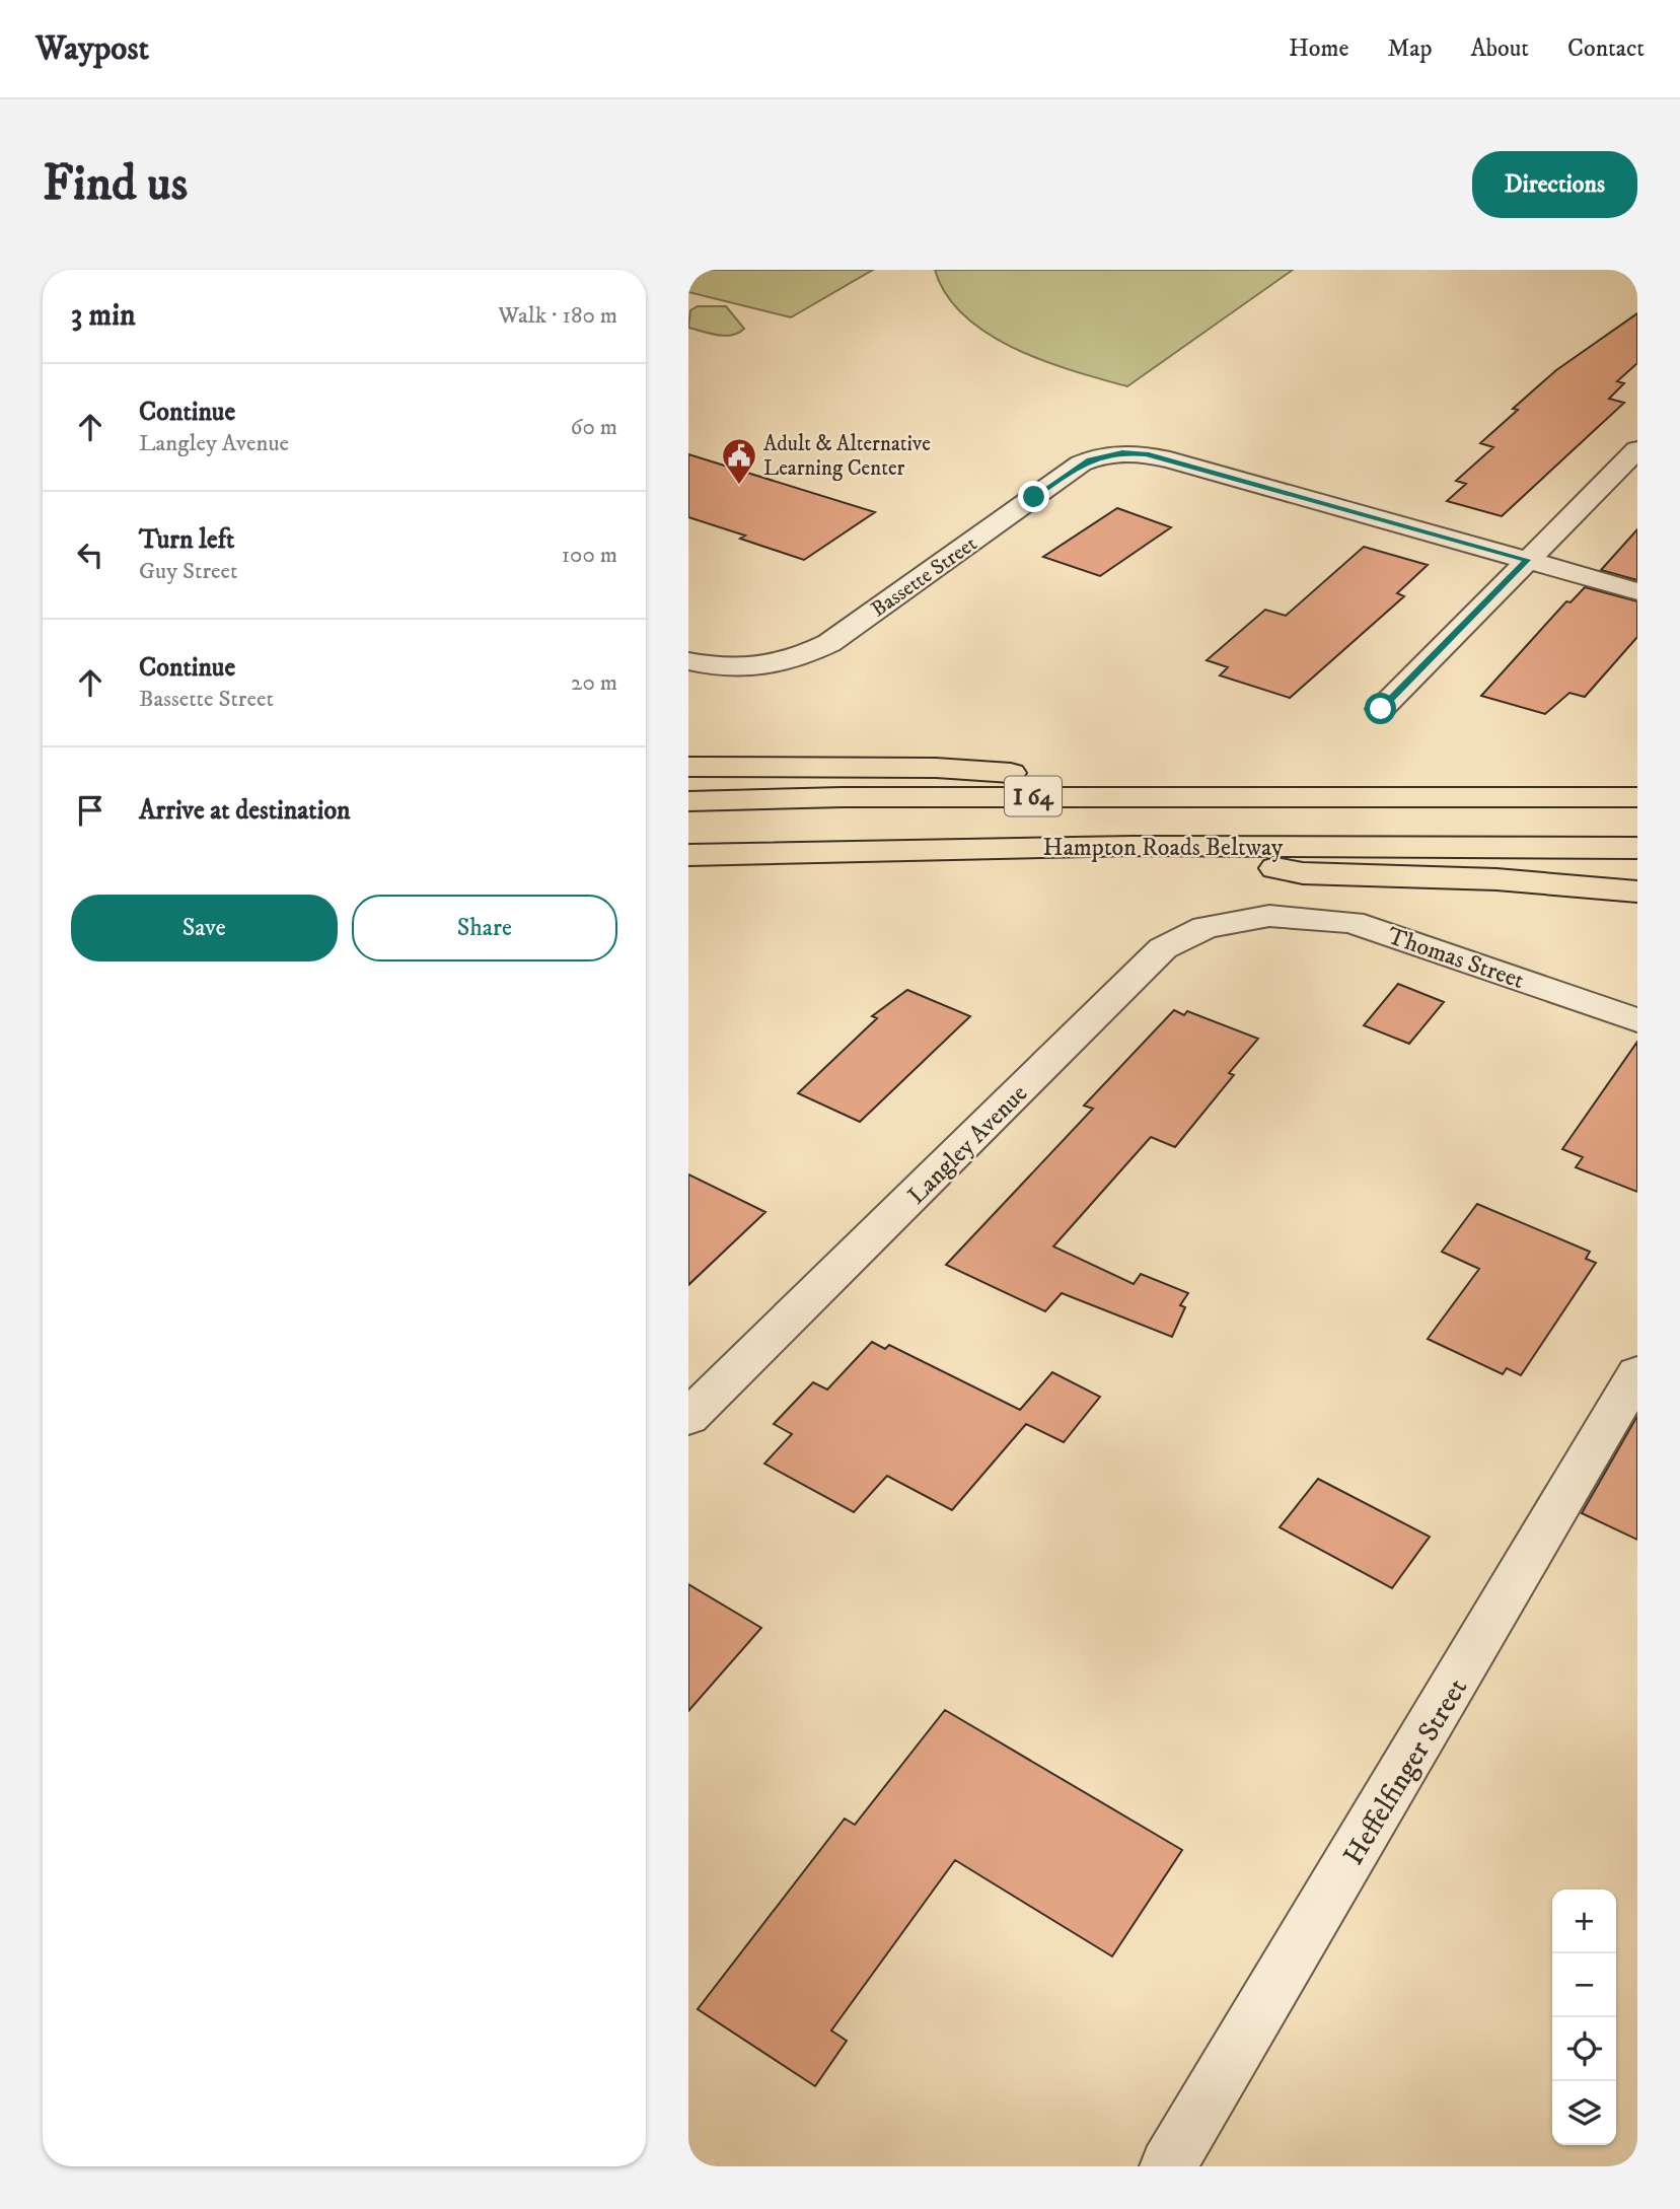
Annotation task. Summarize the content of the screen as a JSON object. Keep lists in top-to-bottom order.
{
  "streets": {
    "highway": ["I 64", "Hampton Roads Beltway"],
    "street": [
      "Bassette Street",
      "Thomas Street",
      "Langley Avenue",
      "Heffelfinger Street"
    ]
  },
  "crossings": [
    ["Thomas Street", "Langley Avenue"]
  ],
  "places": {
    "public building": ["Adult & Alternative Learning Center"]
  },
  "page": {
    "header": "Waypost",
    "nav": [
      "Home",
      "Map",
      "About",
      "Contact"
    ],
    "buttons": [
      "Directions",
      ["Save", "Share"]
    ],
    "title": "Find us",
    "heading": ["3 min", "Walk · 180 m"],
    "list": [
      ["Continue", "Langley Avenue", "60 m"],
      ["Turn left", "Guy Street", "100 m"],
      ["Continue", "Bassette Street", "20 m"],
      "Arrive at destination"
    ],
    "map_buttons": ["+", "−"]
  }
}
